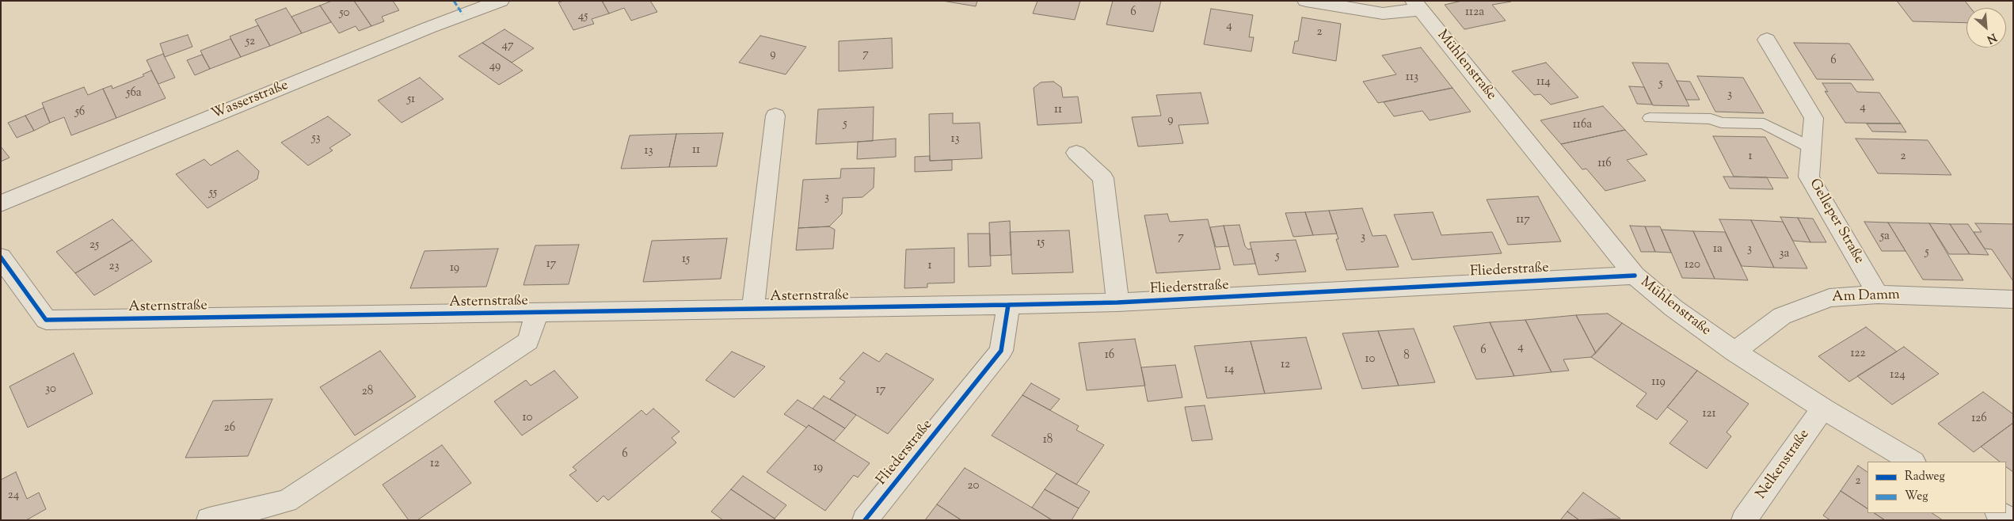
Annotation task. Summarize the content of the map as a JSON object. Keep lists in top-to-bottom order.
{
  "streets": {
    "street": [
      "Mühlenstraße",
      "Wasserstraße",
      "Gelleper Straße",
      "Fliederstraße",
      "Asternstraße",
      "Am Damm",
      "Nelkenstraße"
    ]
  },
  "crossings": [
    ["Mühlenstraße", "Fliederstraße"],
    ["Mühlenstraße", "Am Damm"],
    ["Mühlenstraße", "Nelkenstraße"],
    ["Gelleper Straße", "Am Damm"],
    ["Fliederstraße", "Asternstraße"]
  ],
  "house_numbers": [
    "6",
    "112a",
    "50",
    "45",
    "4",
    "2",
    "52",
    "47",
    "9",
    "7",
    "6",
    "49",
    "113",
    "114",
    "5",
    "56a",
    "3",
    "51",
    "4",
    "11",
    "56",
    "9",
    "5",
    "116a",
    "53",
    "13",
    "11",
    "13",
    "1",
    "2",
    "116",
    "55",
    "3",
    "117",
    "5a",
    "7",
    "3",
    "15",
    "25",
    "1a",
    "3",
    "5",
    "3a",
    "5",
    "15",
    "17",
    "120",
    "1",
    "23",
    "19",
    "4",
    "6",
    "122",
    "16",
    "8",
    "10",
    "12",
    "14",
    "124",
    "119",
    "30",
    "17",
    "28",
    "121",
    "10",
    "126",
    "26",
    "18",
    "6",
    "12",
    "19",
    "2",
    "20",
    "24"
  ],
  "legend": ["Radweg", "Weg"],
  "north": "bottom right"
}
